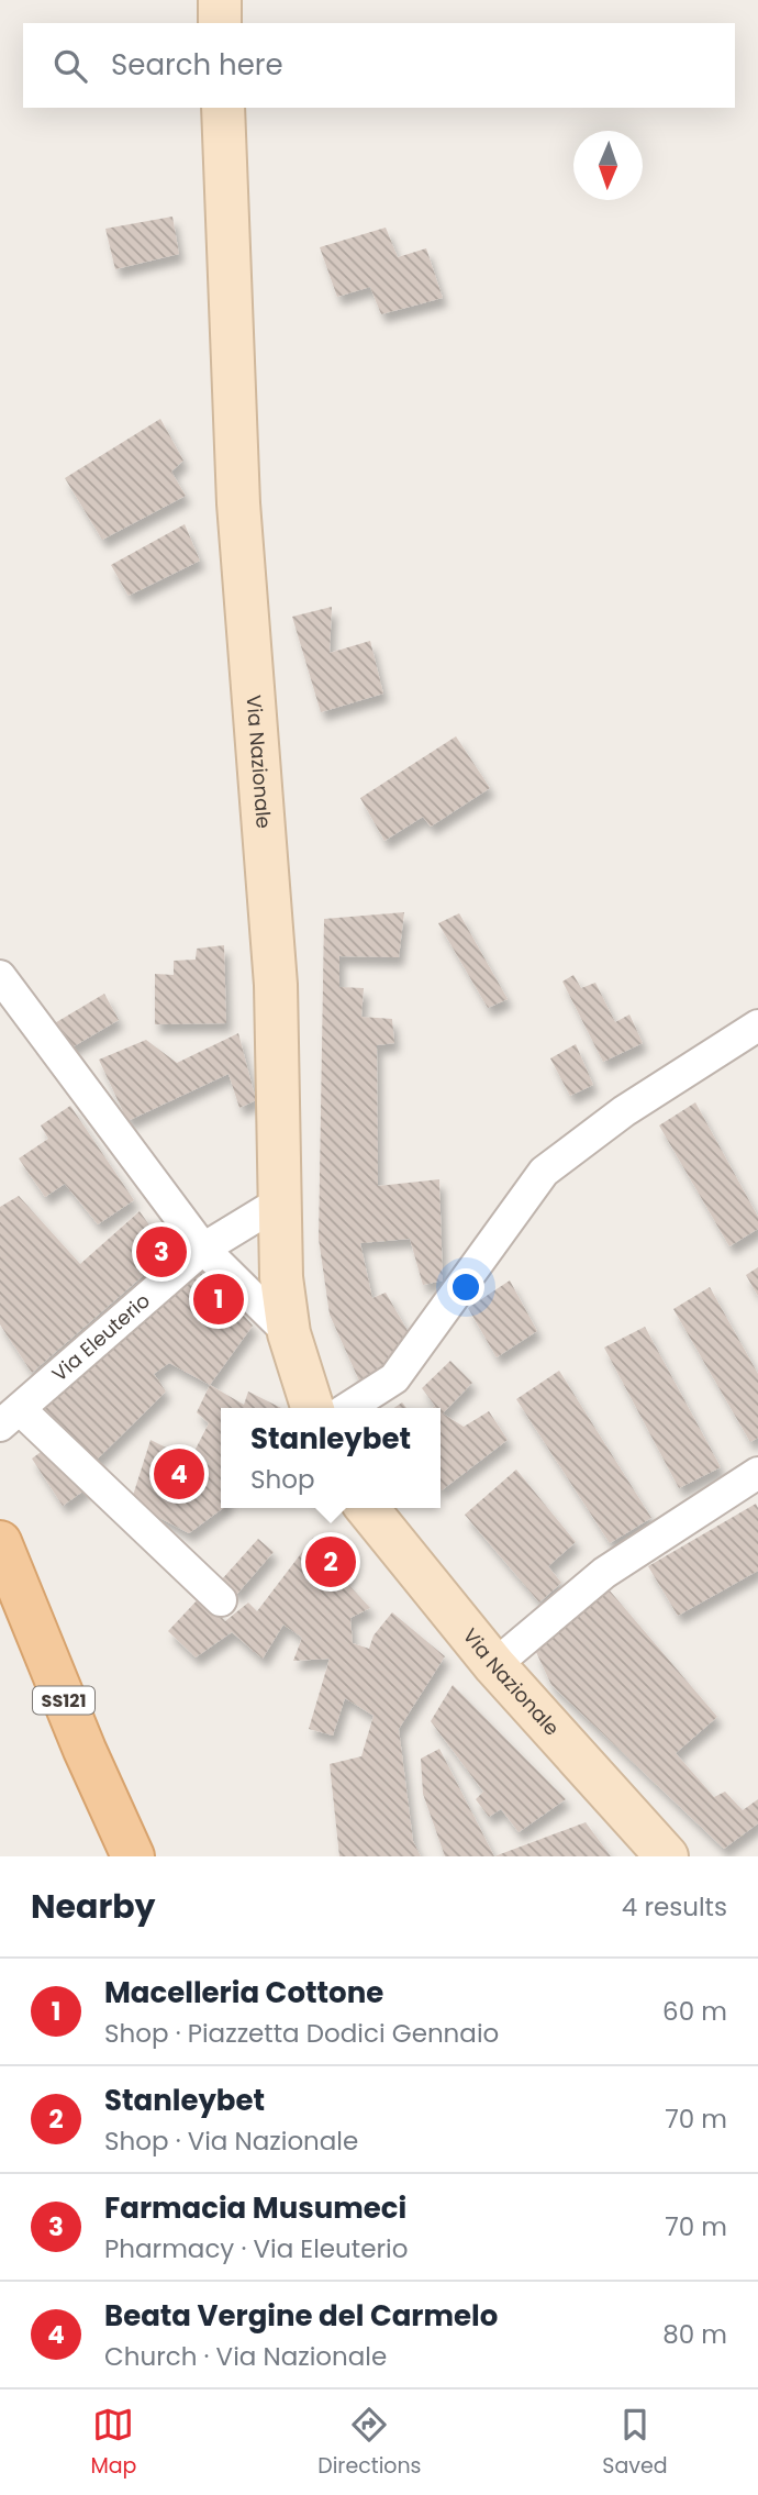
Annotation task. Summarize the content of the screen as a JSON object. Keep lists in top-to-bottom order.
{
  "streets": {
    "main road": ["Via Nazionale", "SS121"],
    "street": ["Via Eleuterio"]
  },
  "crossings": [
    ["Via Nazionale", "Via Eleuterio"]
  ],
  "north": "bottom",
  "page": {
    "search": "Search here",
    "pins": [
      "3",
      "1",
      "4",
      "2"
    ],
    "popup": ["Stanleybet", "Shop"],
    "heading": ["Nearby", "4 results"],
    "list": [
      {
        "mark": "1",
        "name": "Macelleria Cottone",
        "note": "Shop · Piazzetta Dodici Gennaio",
        "value": "60 m"
      },
      {
        "mark": "2",
        "name": "Stanleybet",
        "note": "Shop · Via Nazionale",
        "value": "70 m"
      },
      {
        "mark": "3",
        "name": "Farmacia Musumeci",
        "note": "Pharmacy · Via Eleuterio",
        "value": "70 m"
      },
      {
        "mark": "4",
        "name": "Beata Vergine del Carmelo",
        "note": "Church · Via Nazionale",
        "value": "80 m"
      }
    ],
    "nav": ["Map", "Directions", "Saved"]
  }
}
